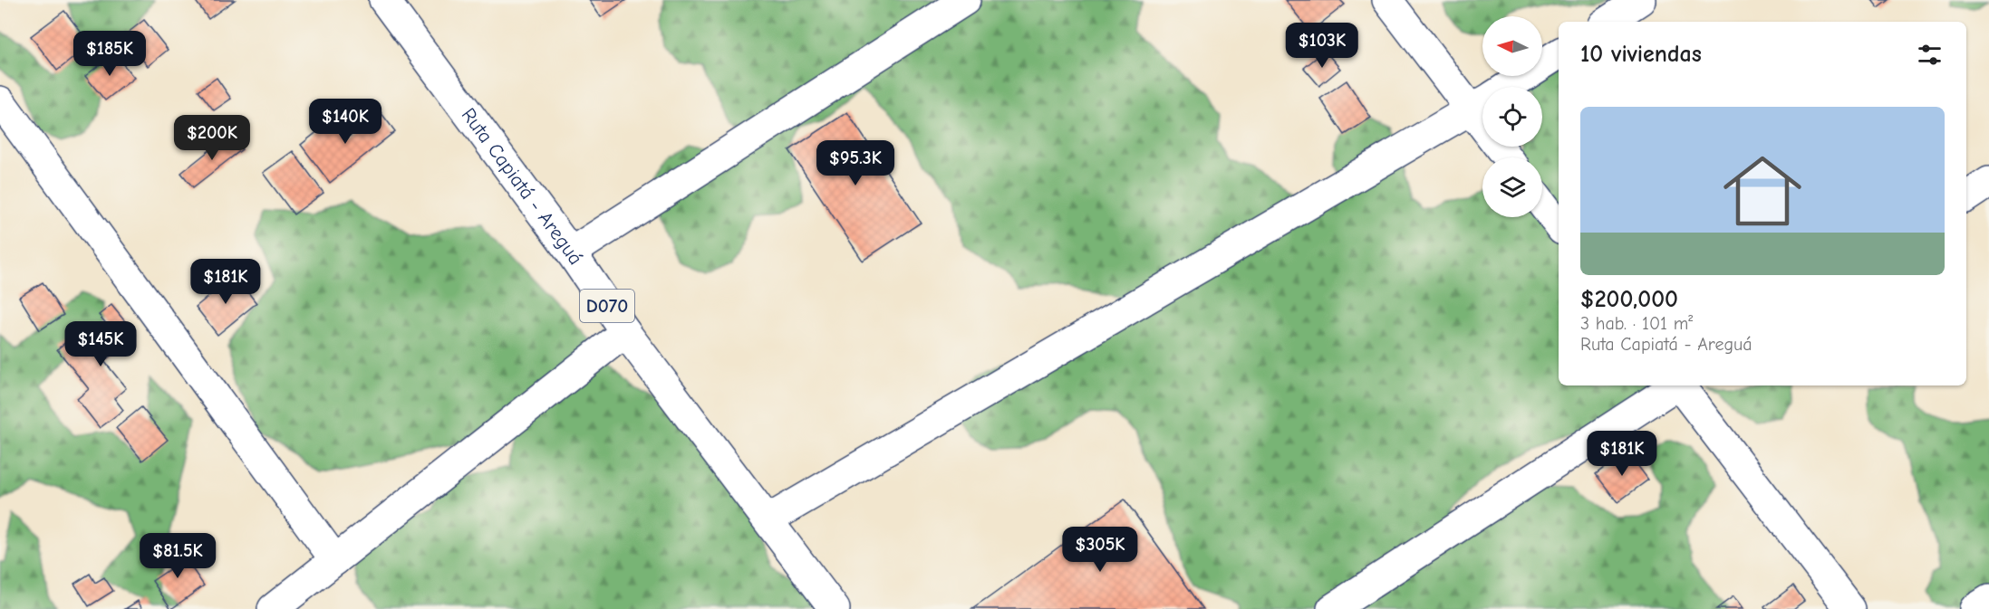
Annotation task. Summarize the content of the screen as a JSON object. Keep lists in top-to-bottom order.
{
  "streets": {
    "main road": ["Ruta Capiatá - Areguá", "D070"]
  },
  "north": "left",
  "page": {
    "heading": "10 viviendas",
    "price": [
      "$103K",
      "$185K",
      "$140K",
      "$200K",
      "$95.3K",
      "$181K",
      "$145K",
      "$181K",
      "$305K",
      "$81.5K"
    ],
    "list": [
      {
        "name": "$200,000",
        "note": "3 hab. · 101 m² · Ruta Capiatá - Areguá"
      }
    ]
  }
}
